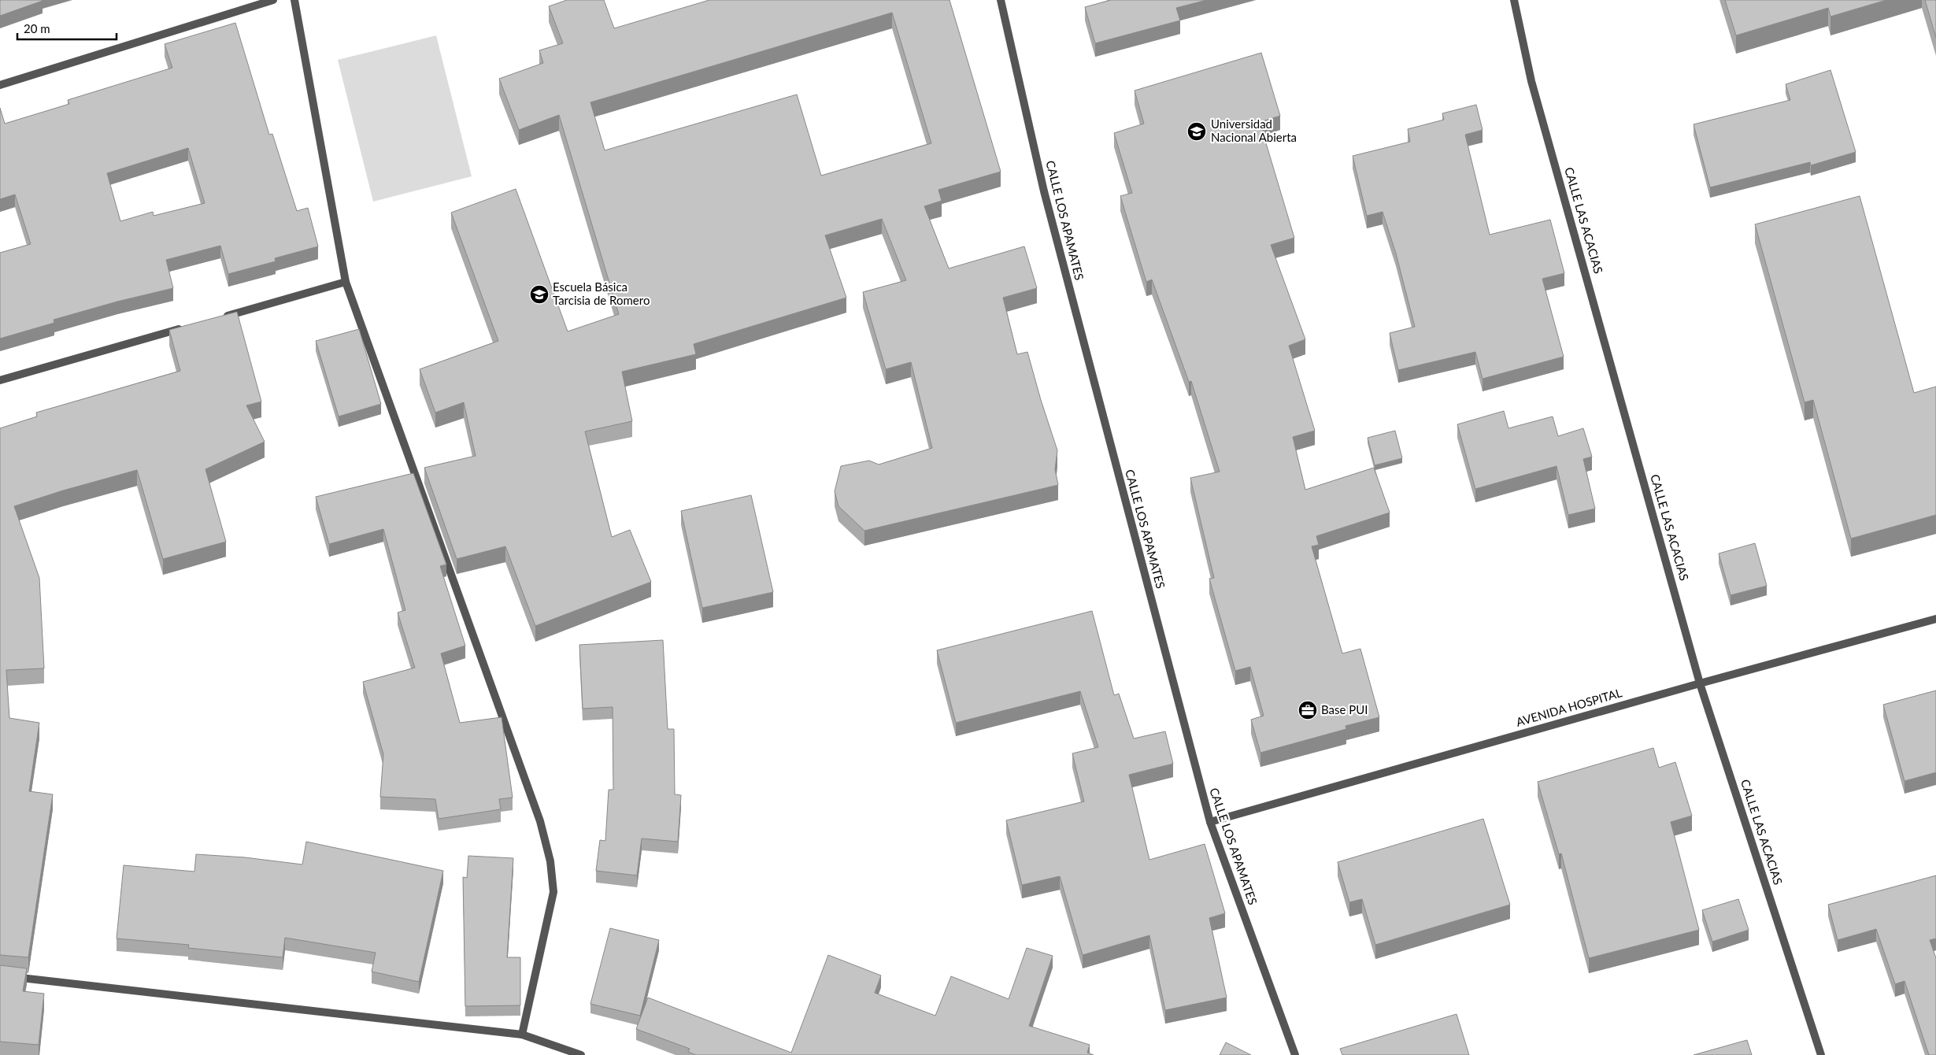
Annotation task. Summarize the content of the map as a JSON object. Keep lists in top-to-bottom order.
{
  "streets": {
    "street": ["CALLE LOS APAMATES", "CALLE LAS ACACIAS", "AVENIDA HOSPITAL"]
  },
  "crossings": [
    ["CALLE LOS APAMATES", "AVENIDA HOSPITAL"],
    ["CALLE LAS ACACIAS", "AVENIDA HOSPITAL"]
  ],
  "places": {
    "school or university": ["Universidad Nacional Abierta", "Escuela Básica Tarcisia de Romero"],
    "office": ["Base PUI"]
  },
  "scale_bar": "20 m"
}
